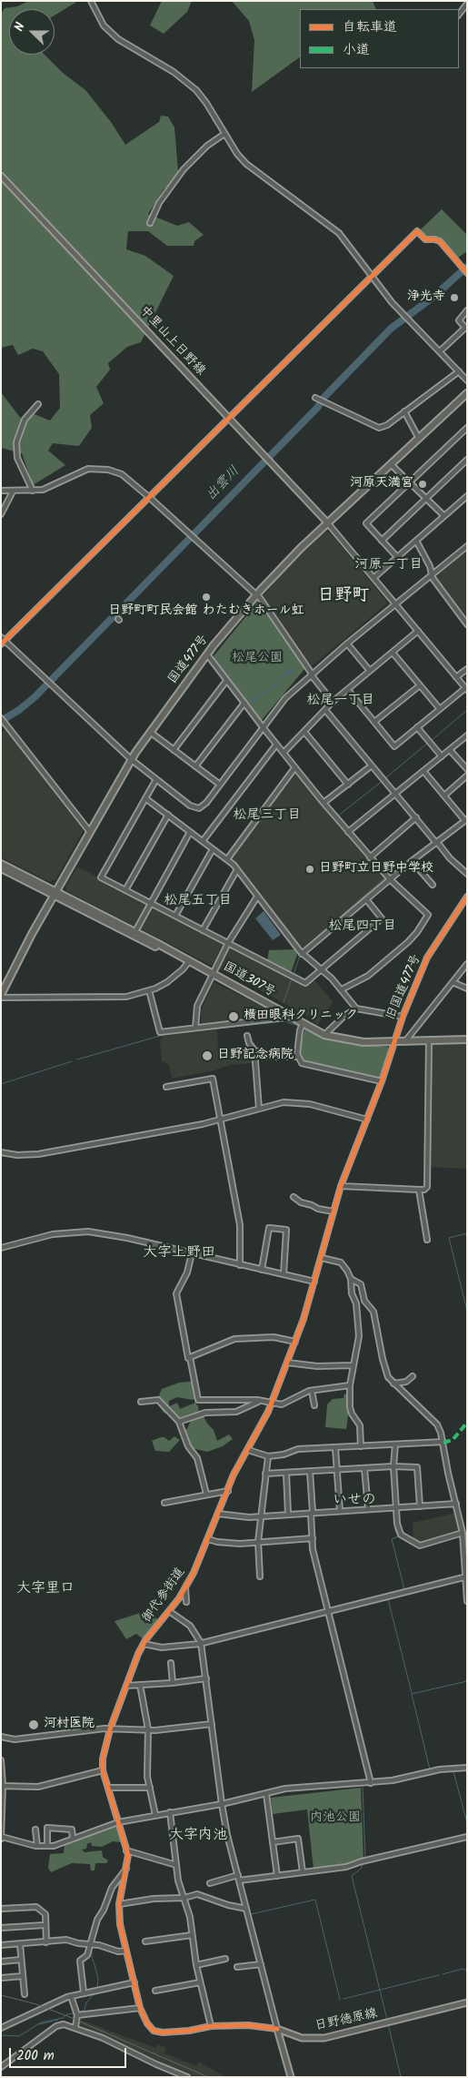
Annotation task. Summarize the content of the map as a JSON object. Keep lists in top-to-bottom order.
{
  "streets": {
    "highway": ["国道477号", "国道307号"],
    "main road": ["中里山上日野線", "日野徳原線"],
    "street": ["旧国道477号", "御代参街道"]
  },
  "crossings": [
    ["中里山上日野線", "国道477号"],
    ["国道477号", "国道307号"],
    ["国道307号", "旧国道477号"],
    ["旧国道477号", "御代参街道"]
  ],
  "districts": [
    "河原一丁目",
    "日野町",
    "松尾一丁目",
    "松尾三丁目",
    "松尾五丁目",
    "松尾四丁目",
    "大字上野田",
    "いせの",
    "大字里口",
    "大字内池"
  ],
  "water": ["出雲川"],
  "parks": ["松尾公園", "内池公園"],
  "places": [
    "浄光寺",
    "河原天満宮",
    "日野町町民会館 わたむきホール虹",
    "日野町立日野中学校",
    "横田眼科クリニック",
    "日野記念病院",
    "河村医院"
  ],
  "legend": ["自転車道", "小道"],
  "scale_bar": "200 m",
  "north": "left"
}
